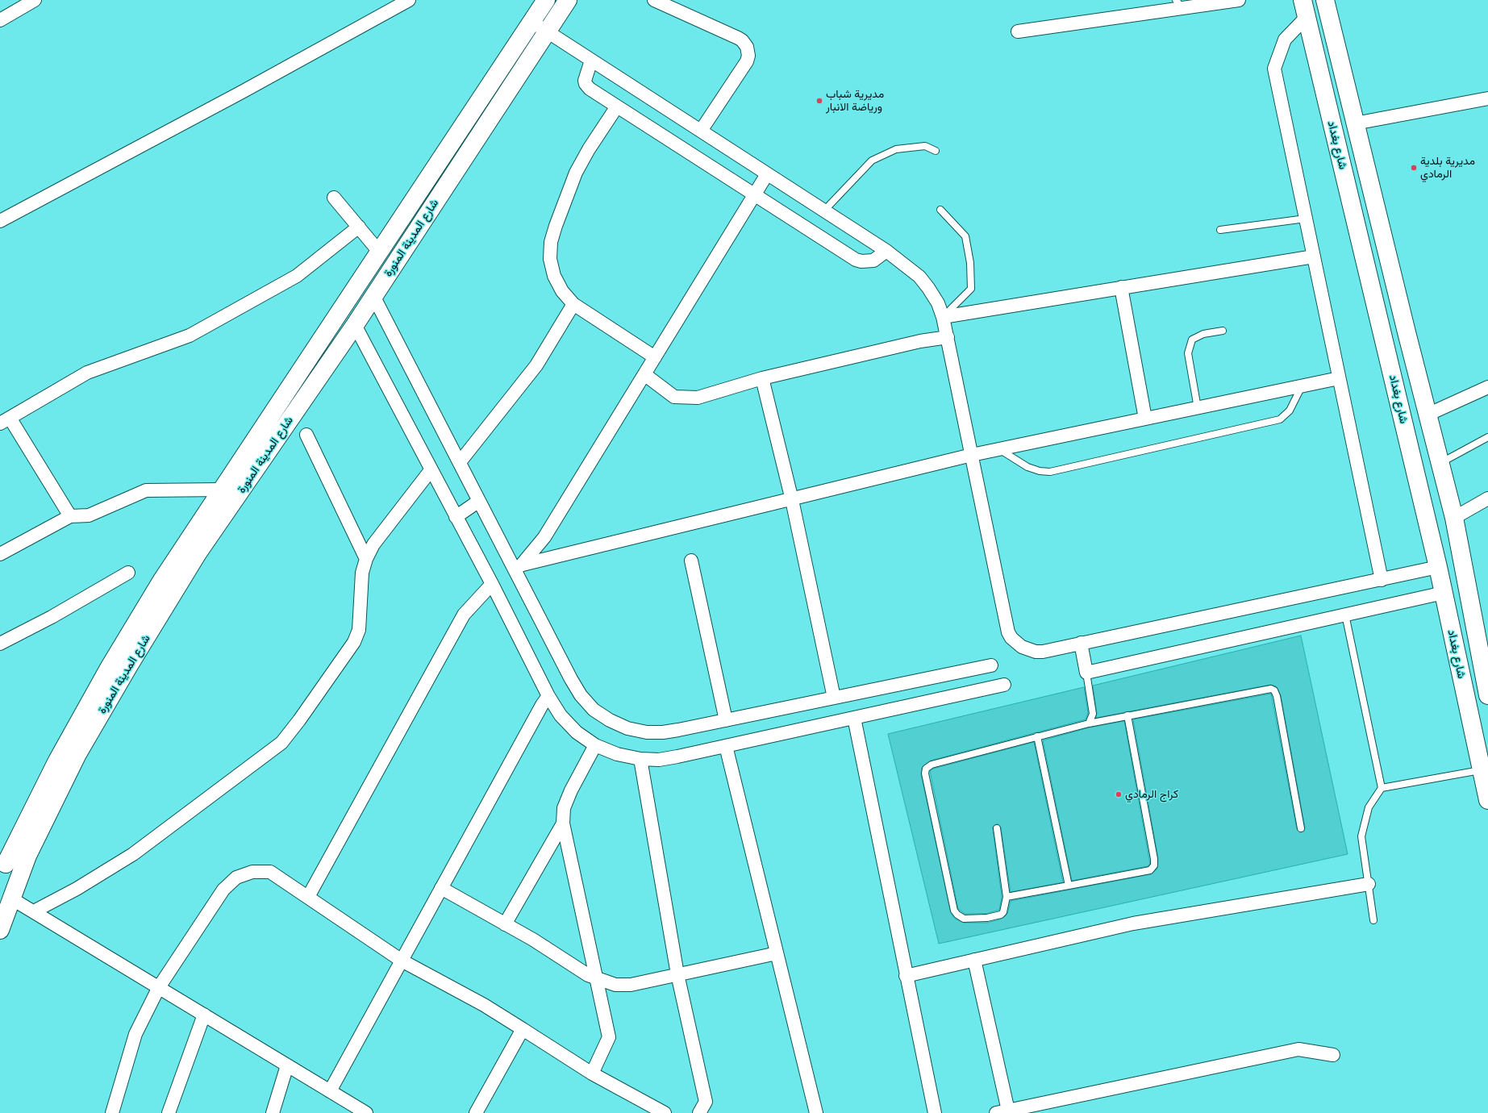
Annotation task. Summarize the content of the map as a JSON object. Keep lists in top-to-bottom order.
{
  "streets": {
    "main road": ["شارع بغداد", "شارع المدينة المنورة"]
  },
  "places": ["مديرية شباب ورياضة الانبار", "مديرية بلدية الرمادي", "كراج الرمادي"]
}
